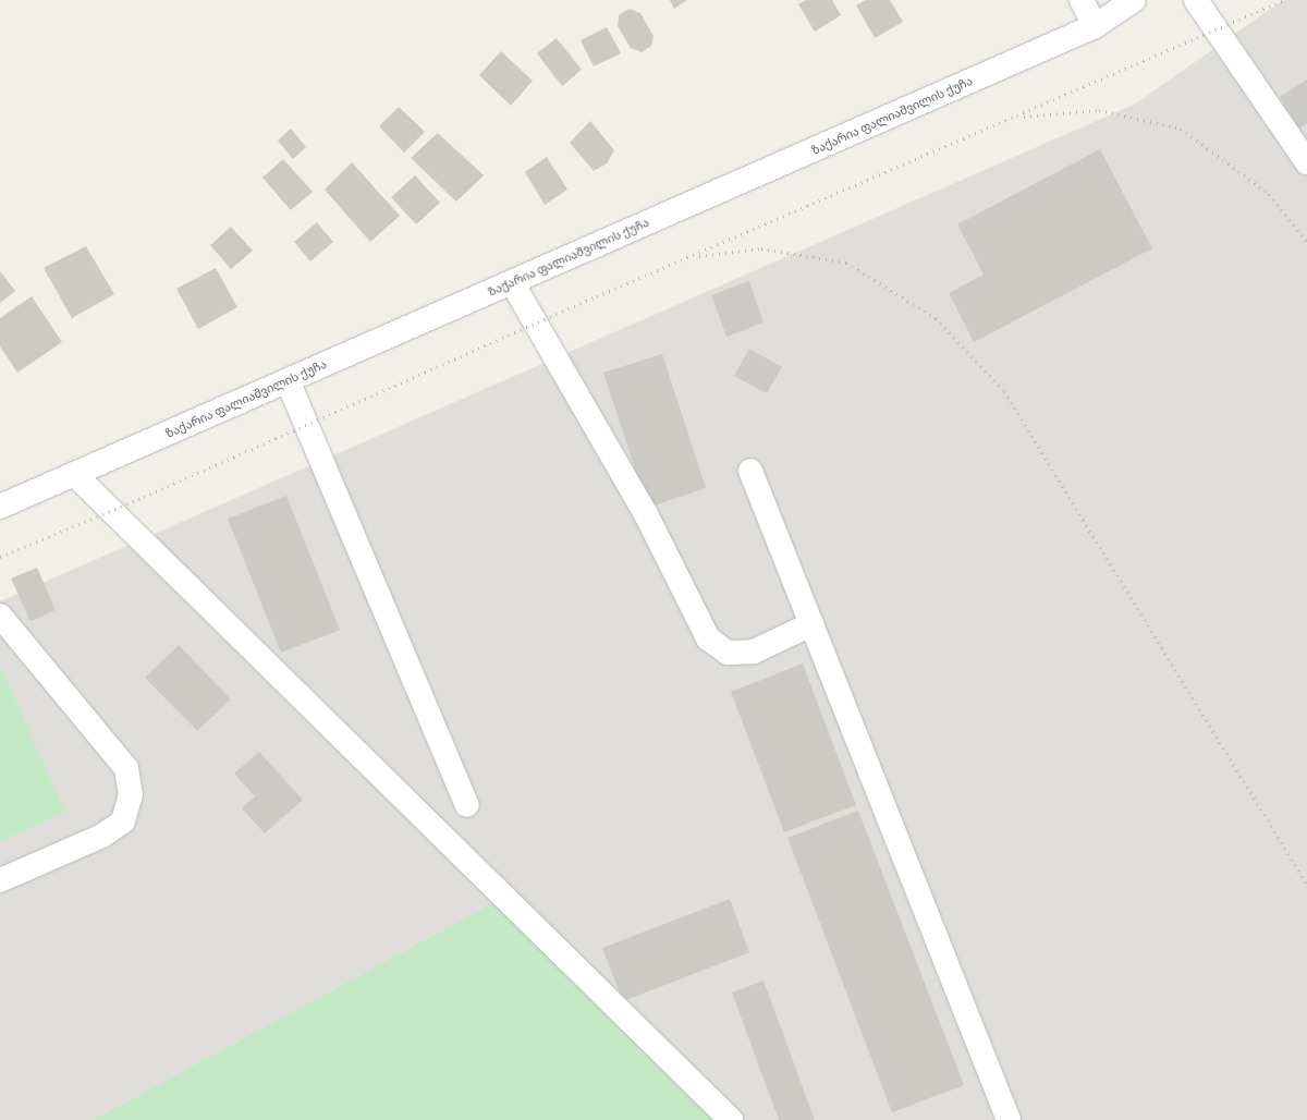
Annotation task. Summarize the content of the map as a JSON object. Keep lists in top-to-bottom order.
{
  "streets": {
    "street": ["ზაქარია ფალიაშვილის ქუჩა"]
  }
}
